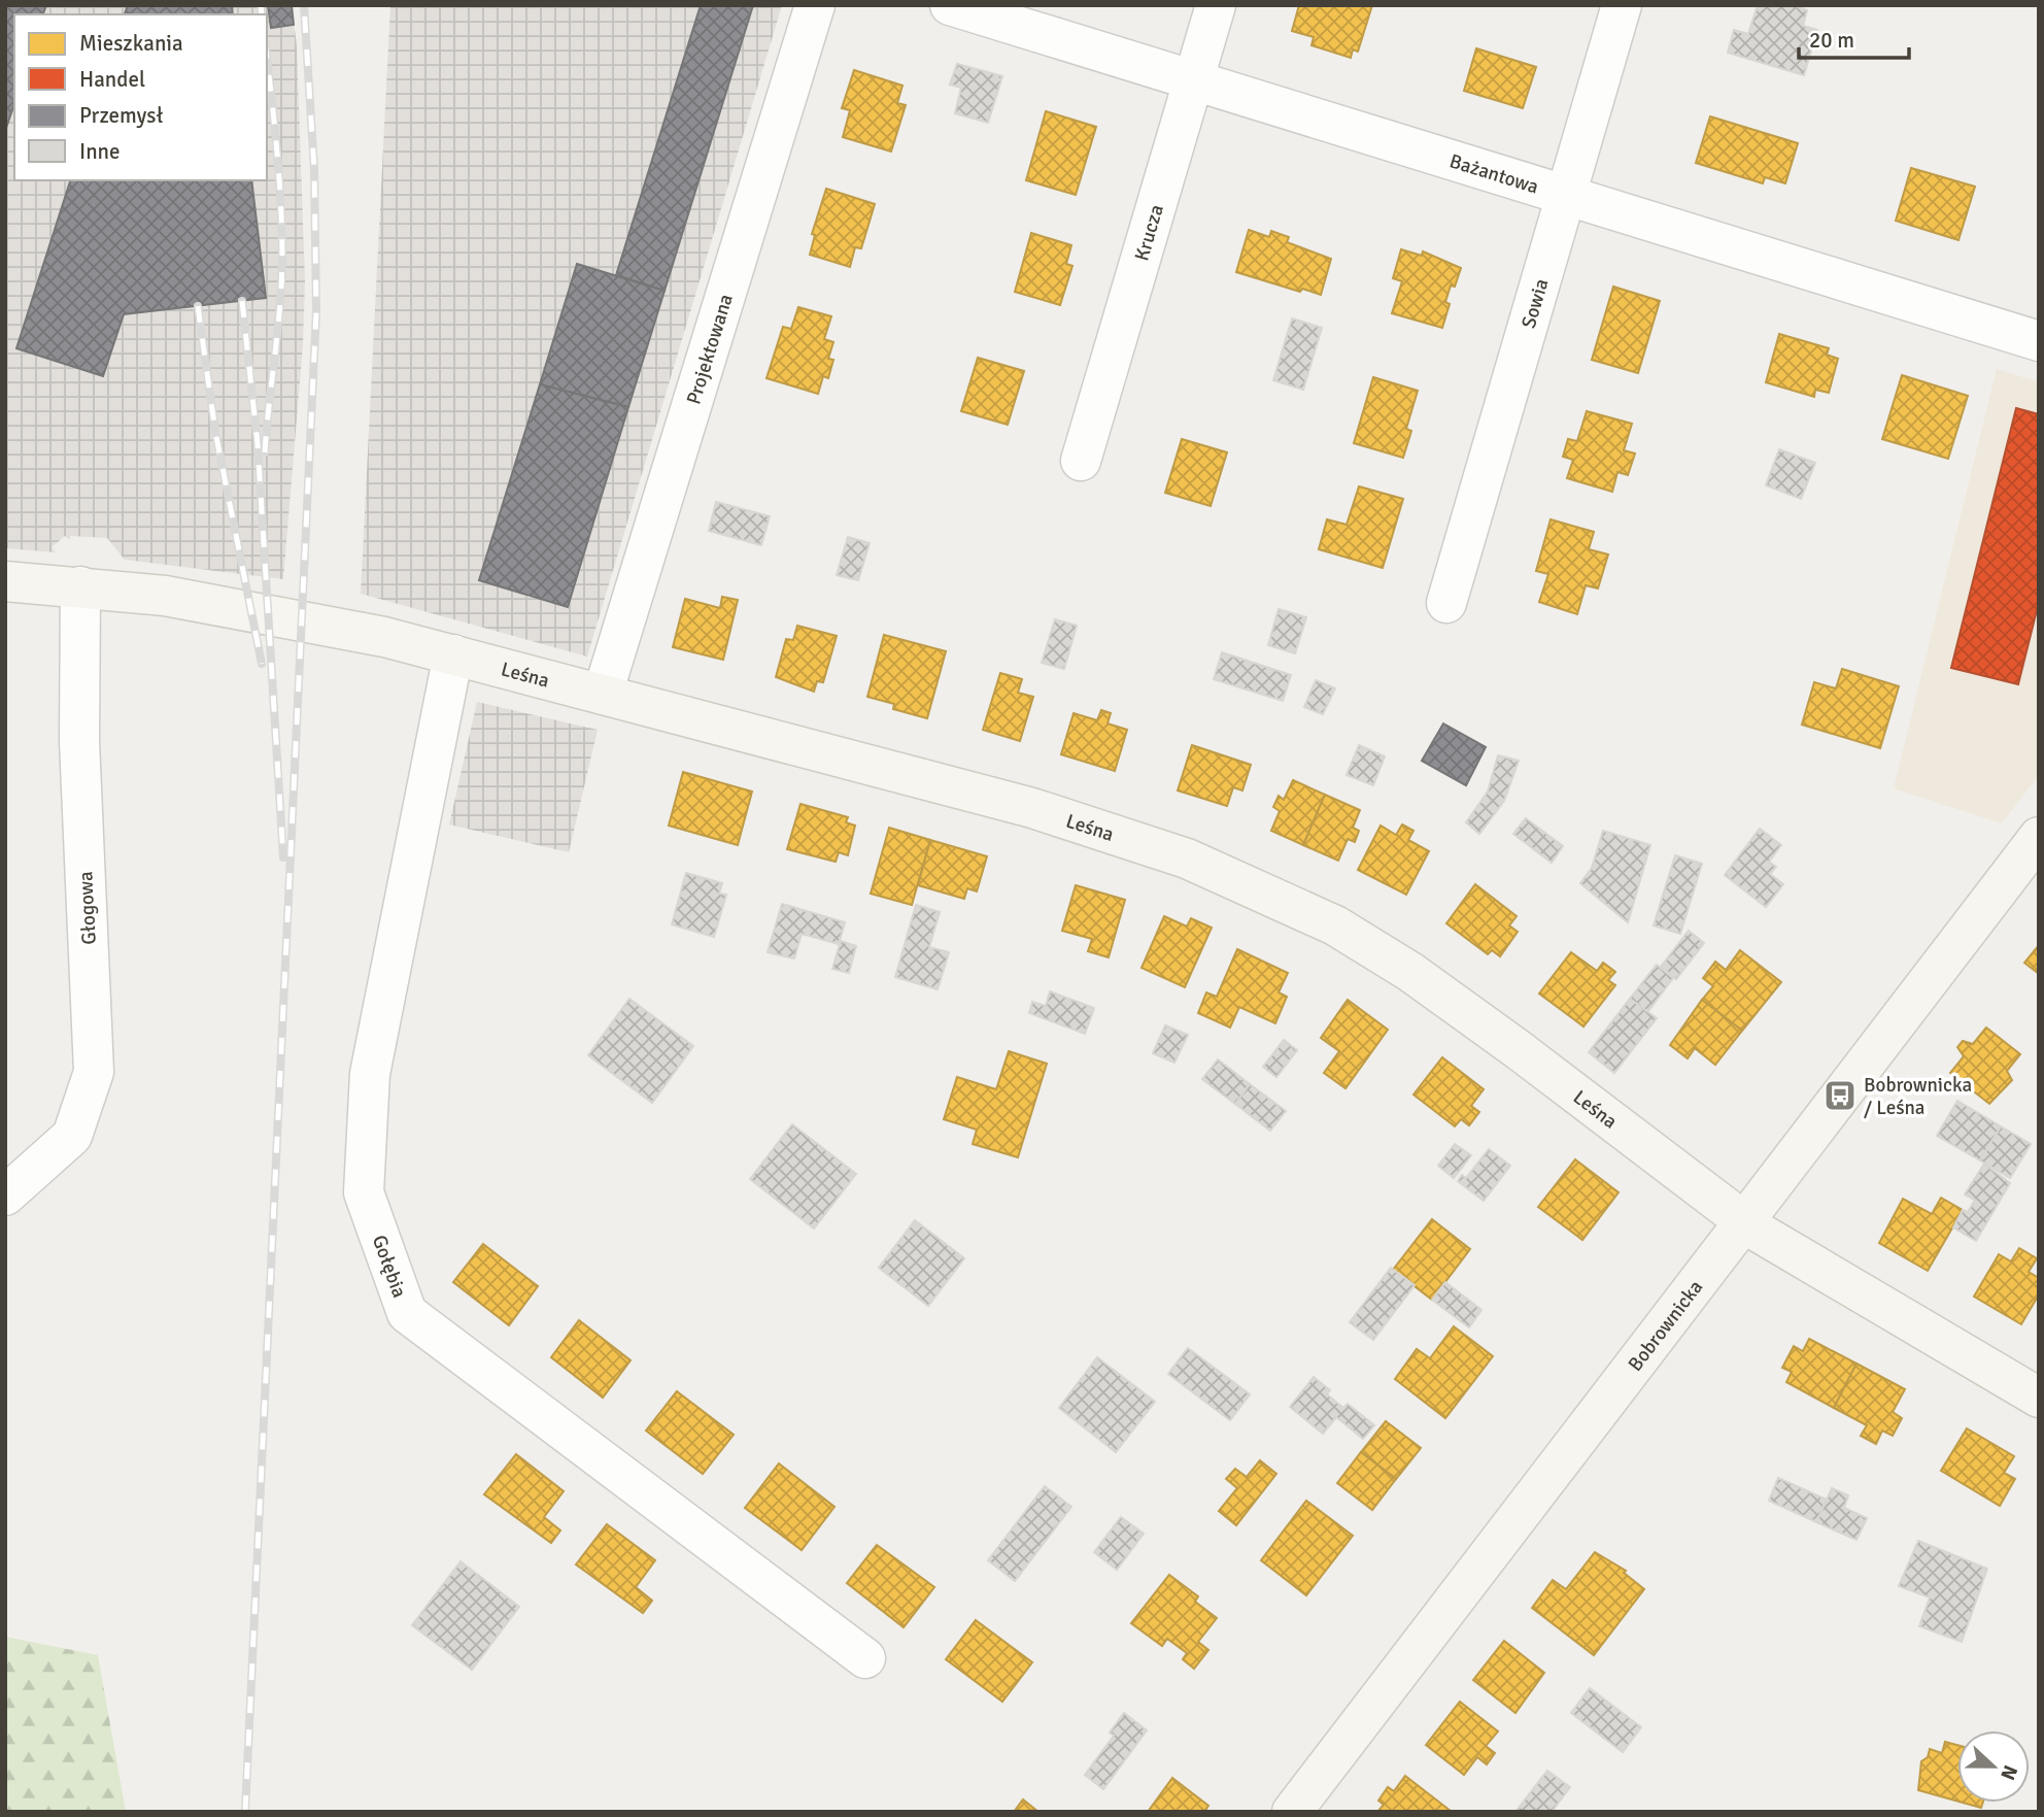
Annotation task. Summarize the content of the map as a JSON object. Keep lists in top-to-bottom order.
{
  "streets": {
    "street": [
      "Bażantowa",
      "Krucza",
      "Sowia",
      "Projektowana",
      "Leśna",
      "Głogowa",
      "Gołębia",
      "Bobrownicka"
    ]
  },
  "crossings": [
    ["Bażantowa", "Krucza"],
    ["Bażantowa", "Sowia"],
    ["Projektowana", "Leśna"],
    ["Leśna", "Głogowa"],
    ["Leśna", "Gołębia"],
    ["Leśna", "Bobrownicka"]
  ],
  "places": {
    "bus stop": ["Bobrownicka / Leśna"]
  },
  "legend": [
    "Mieszkania",
    "Handel",
    "Przemysł",
    "Inne"
  ],
  "scale_bar": "20 m",
  "north": "right"
}
